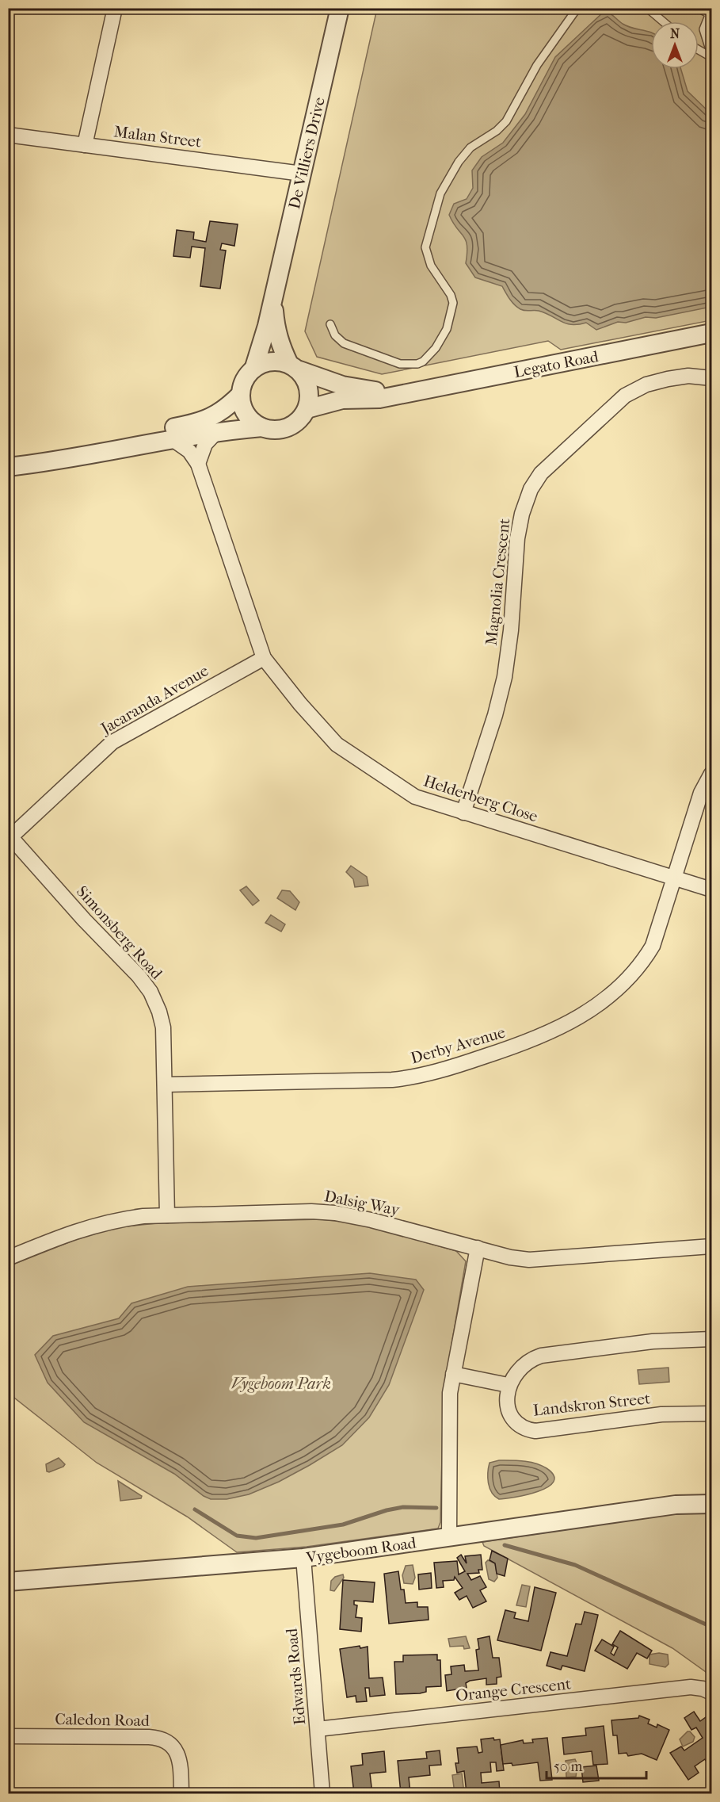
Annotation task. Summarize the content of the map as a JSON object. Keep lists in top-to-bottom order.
{
  "streets": {
    "street": [
      "Malan Street",
      "De Villiers Drive",
      "Legato Road",
      "Magnolia Crescent",
      "Jacaranda Avenue",
      "Helderberg Close",
      "Simonsberg Road",
      "Derby Avenue",
      "Dalsig Way",
      "Landskron Street",
      "Vygeboom Road",
      "Edwards Road",
      "Orange Crescent",
      "Caledon Road"
    ]
  },
  "crossings": [
    ["Malan Street", "De Villiers Drive"],
    ["De Villiers Drive", "Legato Road"],
    ["Magnolia Crescent", "Helderberg Close"],
    ["Jacaranda Avenue", "Helderberg Close"],
    ["Jacaranda Avenue", "Simonsberg Road"],
    ["Helderberg Close", "Derby Avenue"],
    ["Simonsberg Road", "Derby Avenue"],
    ["Simonsberg Road", "Dalsig Way"],
    ["Vygeboom Road", "Edwards Road"],
    ["Edwards Road", "Orange Crescent"]
  ],
  "parks": ["Vygeboom Park"],
  "scale_bar": "50 m",
  "north": "top"
}
